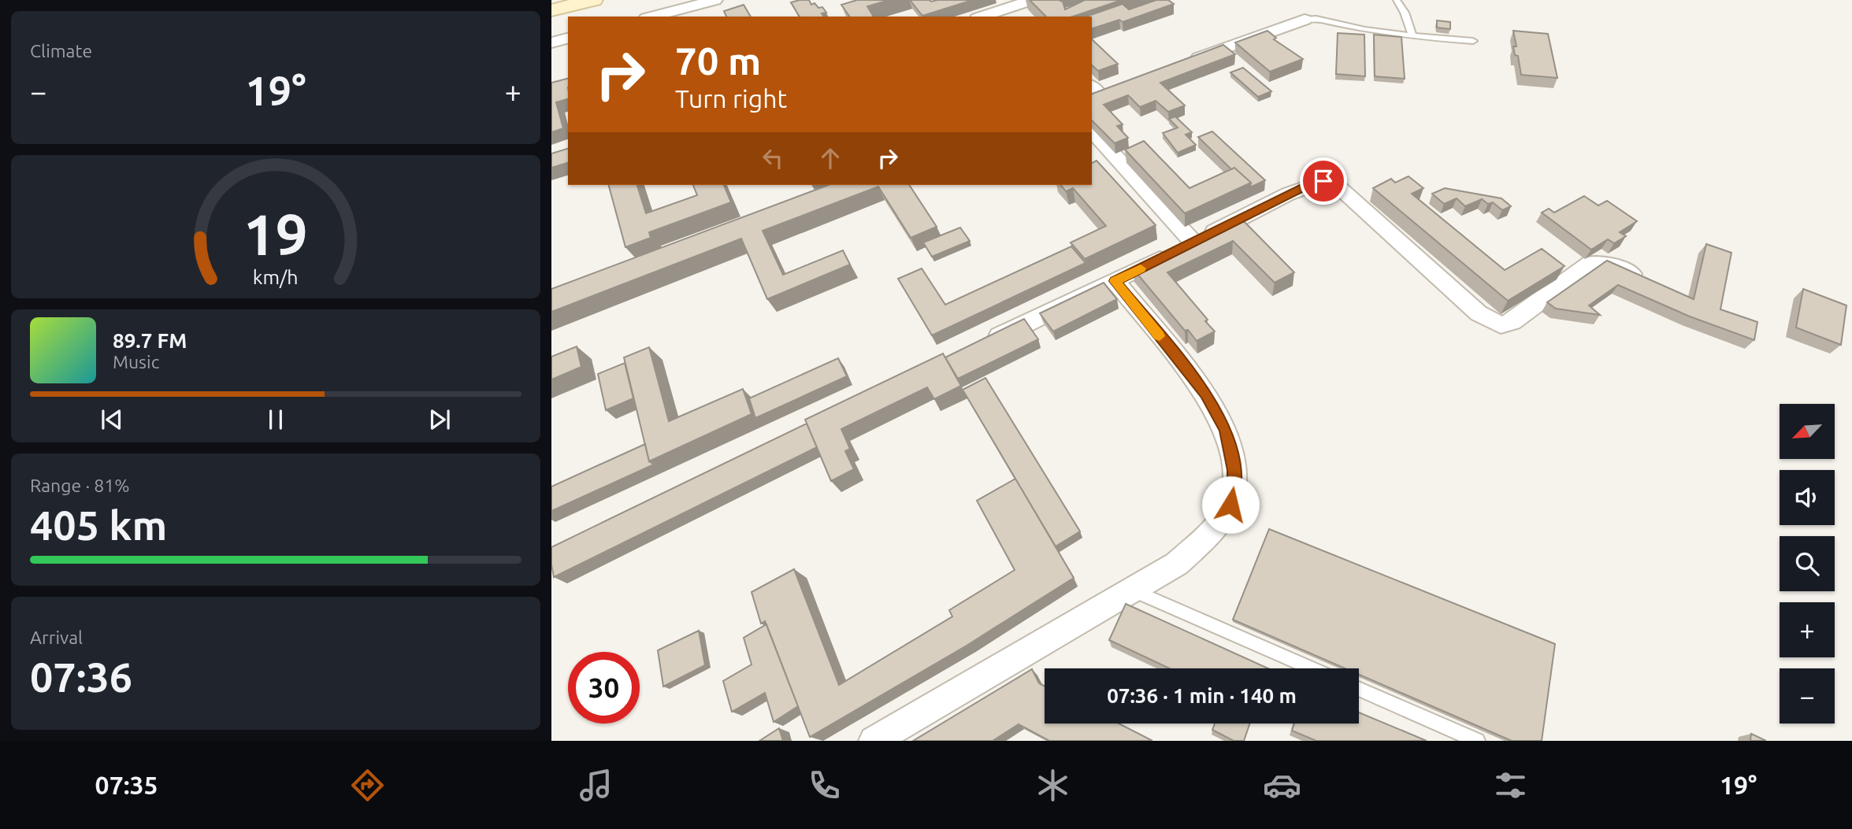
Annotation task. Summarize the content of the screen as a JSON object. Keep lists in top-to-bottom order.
{
  "north": "bottom left",
  "page": {
    "tile": [
      "Climate",
      ["Range · 81%", "405 km"],
      ["Arrival", "07:36"]
    ],
    "turn": ["70 m", "Turn right"],
    "heat": ["−", "19°", "+"],
    "song": ["89.7 FM", "Music"],
    "map_buttons": ["+", "−"],
    "limit": "30",
    "trip": "07:36 · 1 min · 140 m",
    "tabs": ["07:35", "19°"],
    "gauge": ["19", "km/h"]
  }
}
